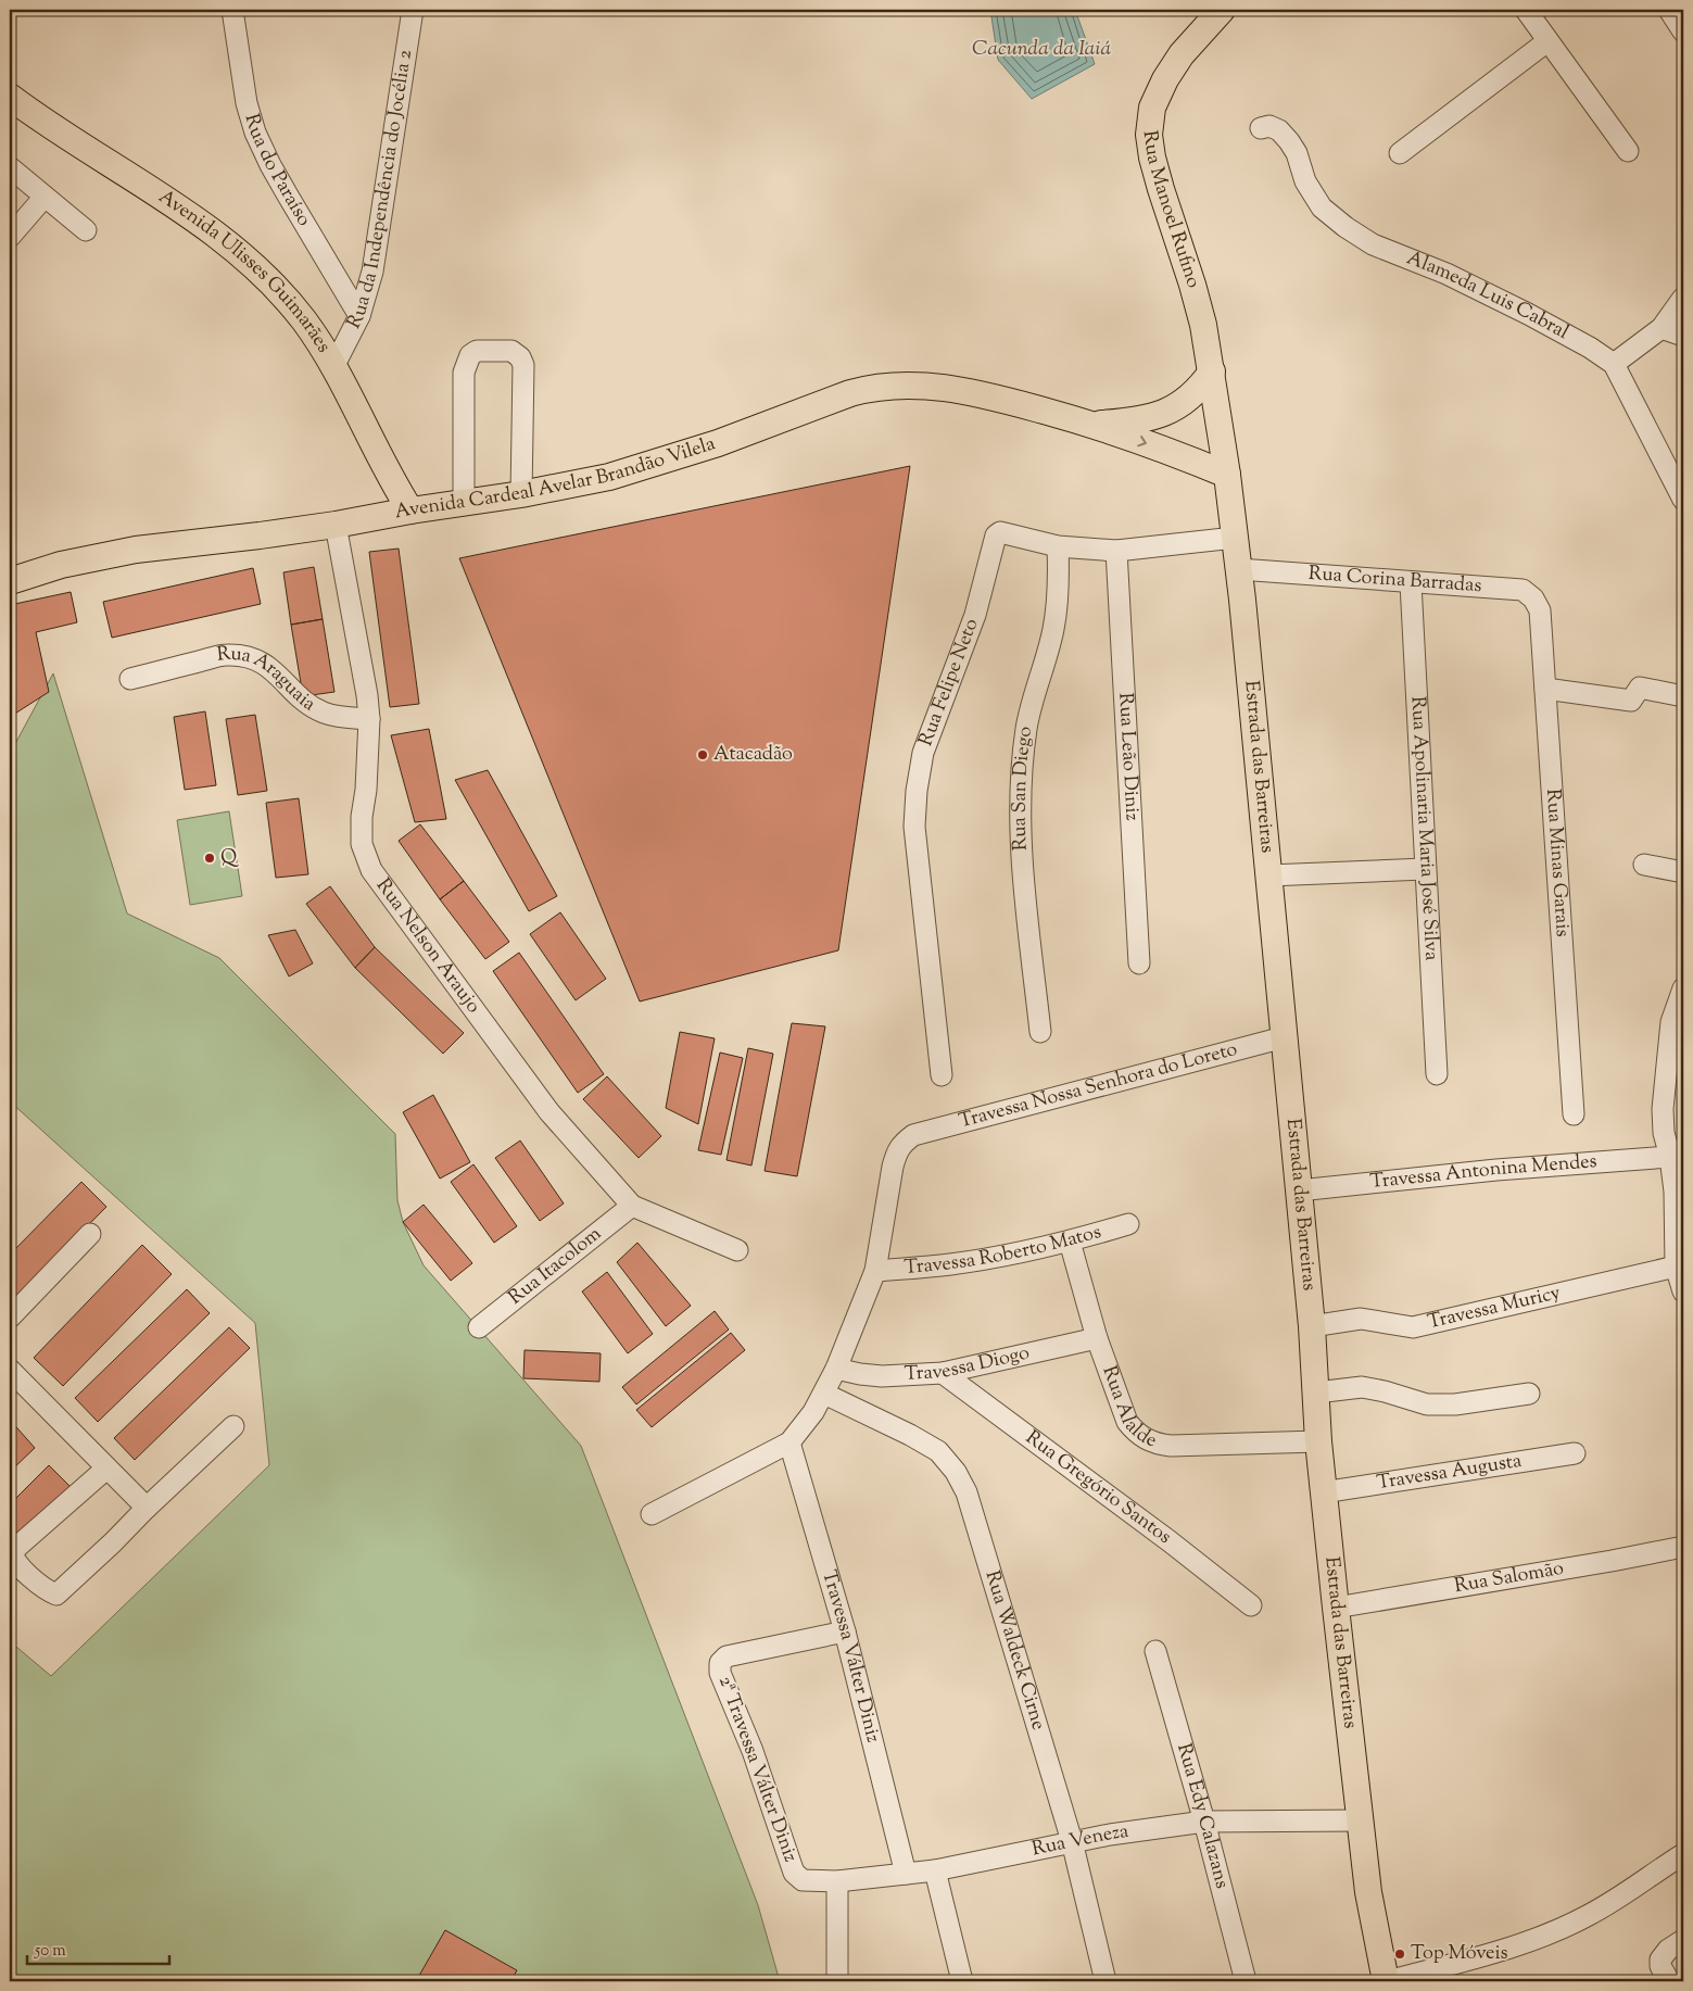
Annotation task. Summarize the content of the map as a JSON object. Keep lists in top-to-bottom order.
{
  "streets": {
    "main road": [
      "Rua Manoel Rufino",
      "Avenida Ulisses Guimarães",
      "Avenida Cardeal Avelar Brandão Vilela",
      "Estrada das Barreiras"
    ],
    "street": [
      "Rua do Paraíso",
      "Rua da Independência do Jocélia 2",
      "Alameda Luis Cabral",
      "Rua Corina Barradas",
      "Rua Felipe Neto",
      "Rua Araguaia",
      "Rua Leão Diniz",
      "Rua San Diego",
      "Rua Apolinaria Maria José Silva",
      "Rua Minas Garais",
      "Rua Nelson Araujo",
      "Travessa Nossa Senhora do Loreto",
      "Travessa Antonina Mendes",
      "Travessa Roberto Matos",
      "Rua Itacolom",
      "Travessa Muricy",
      "Travessa Diogo",
      "Rua Alalde",
      "Travessa Augusta",
      "Rua Gregório Santos",
      "Rua Salomão",
      "Rua Waldeck Cirne",
      "Travessa Válter Diniz",
      "2ª Travessa Válter Diniz",
      "Rua Edy Calazans",
      "Rua Veneza"
    ]
  },
  "crossings": [
    ["Rua do Paraíso", "Rua da Independência do Jocélia 2"],
    ["Rua da Independência do Jocélia 2", "Avenida Ulisses Guimarães"],
    ["Rua Manoel Rufino", "Avenida Cardeal Avelar Brandão Vilela"],
    ["Rua Manoel Rufino", "Estrada das Barreiras"],
    ["Avenida Ulisses Guimarães", "Avenida Cardeal Avelar Brandão Vilela"],
    ["Avenida Cardeal Avelar Brandão Vilela", "Estrada das Barreiras"],
    ["Avenida Cardeal Avelar Brandão Vilela", "Rua Nelson Araujo"],
    ["Rua Corina Barradas", "Estrada das Barreiras"],
    ["Rua Corina Barradas", "Rua Apolinaria Maria José Silva"],
    ["Rua Corina Barradas", "Rua Minas Garais"],
    ["Rua Felipe Neto", "Rua Leão Diniz"],
    ["Rua Felipe Neto", "Estrada das Barreiras"],
    ["Rua Felipe Neto", "Rua San Diego"],
    ["Rua Araguaia", "Rua Nelson Araujo"],
    ["Estrada das Barreiras", "Travessa Nossa Senhora do Loreto"],
    ["Estrada das Barreiras", "Travessa Antonina Mendes"],
    ["Estrada das Barreiras", "Travessa Muricy"],
    ["Estrada das Barreiras", "Rua Alalde"],
    ["Estrada das Barreiras", "Travessa Augusta"],
    ["Estrada das Barreiras", "Rua Salomão"],
    ["Estrada das Barreiras", "Rua Veneza"],
    ["Rua Nelson Araujo", "Rua Itacolom"],
    ["Travessa Nossa Senhora do Loreto", "Travessa Roberto Matos"],
    ["Travessa Roberto Matos", "Rua Alalde"],
    ["Travessa Diogo", "Rua Alalde"],
    ["Travessa Diogo", "Rua Gregório Santos"],
    ["Rua Waldeck Cirne", "Rua Veneza"],
    ["Travessa Válter Diniz", "2ª Travessa Válter Diniz"],
    ["Travessa Válter Diniz", "Rua Veneza"],
    ["2ª Travessa Válter Diniz", "Rua Veneza"],
    ["Rua Edy Calazans", "Rua Veneza"]
  ],
  "water": ["Cacunda da Iaiá"],
  "places": ["Atacadão", "Q", "Top Móveis"],
  "scale_bar": "50 m"
}
